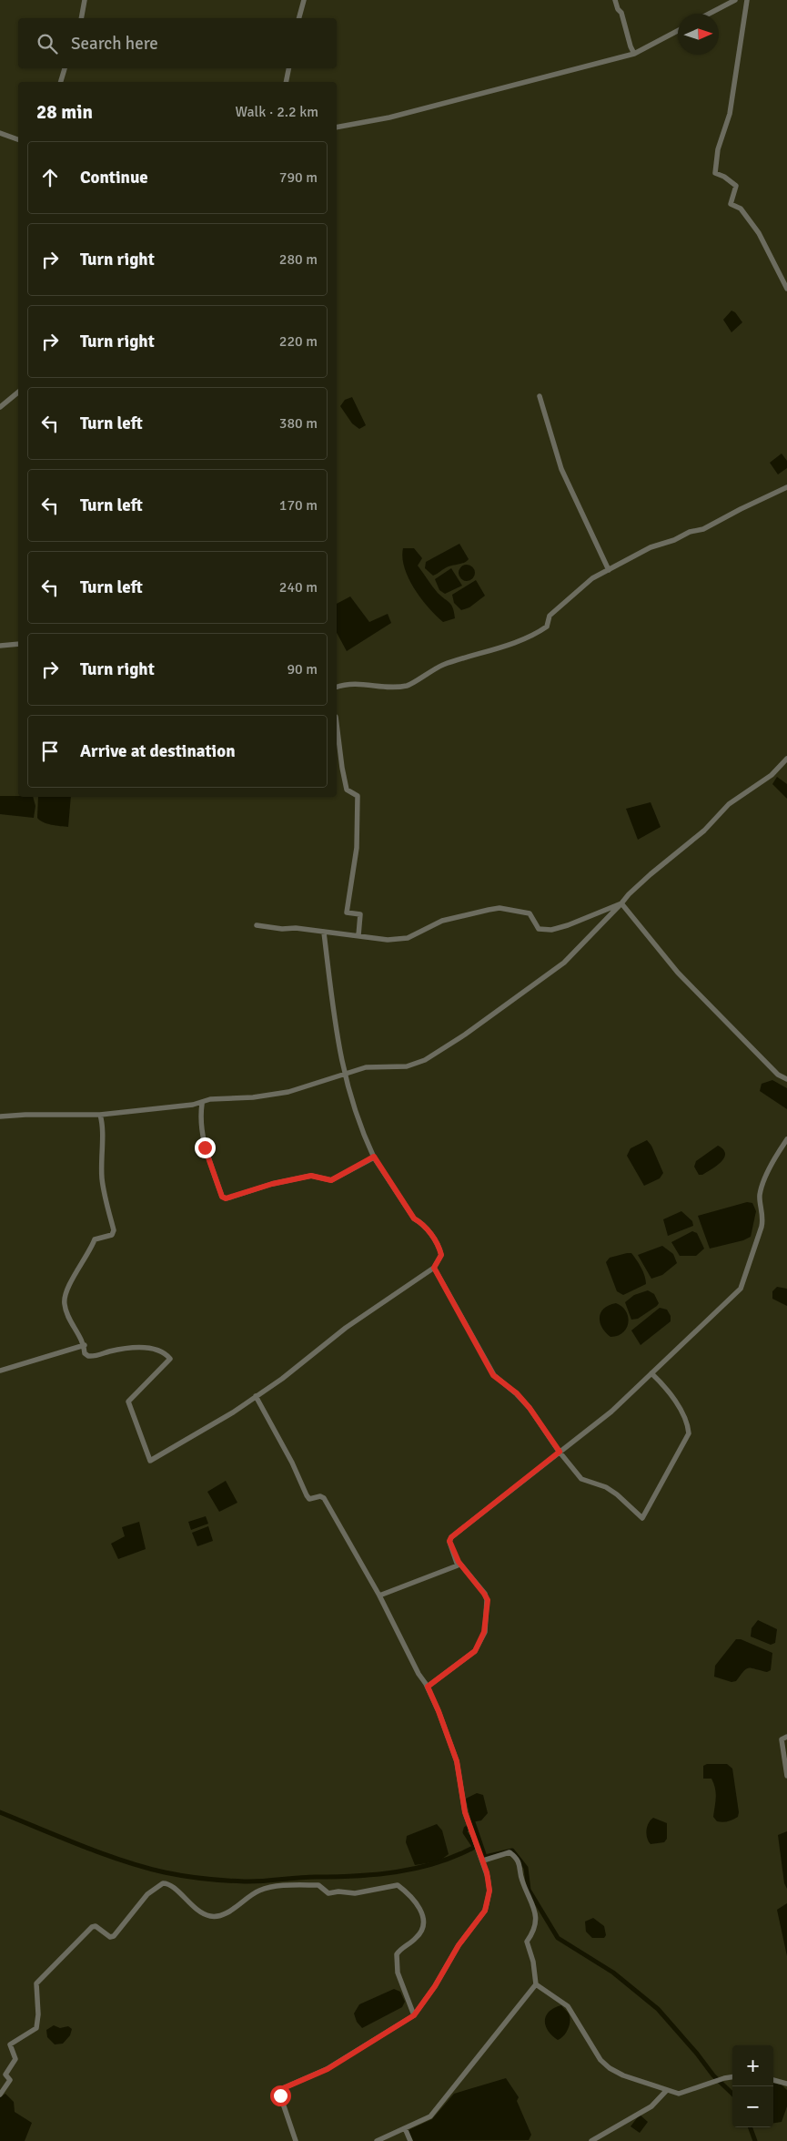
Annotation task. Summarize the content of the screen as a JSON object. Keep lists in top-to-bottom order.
{
  "north": "right",
  "page": {
    "search": "Search here",
    "heading": ["28 min", "Walk · 2.2 km"],
    "list": [
      ["Continue", "790 m"],
      ["Turn right", "280 m"],
      ["Turn right", "220 m"],
      ["Turn left", "380 m"],
      ["Turn left", "170 m"],
      ["Turn left", "240 m"],
      ["Turn right", "90 m"],
      "Arrive at destination"
    ],
    "map_buttons": ["+", "−"]
  }
}
